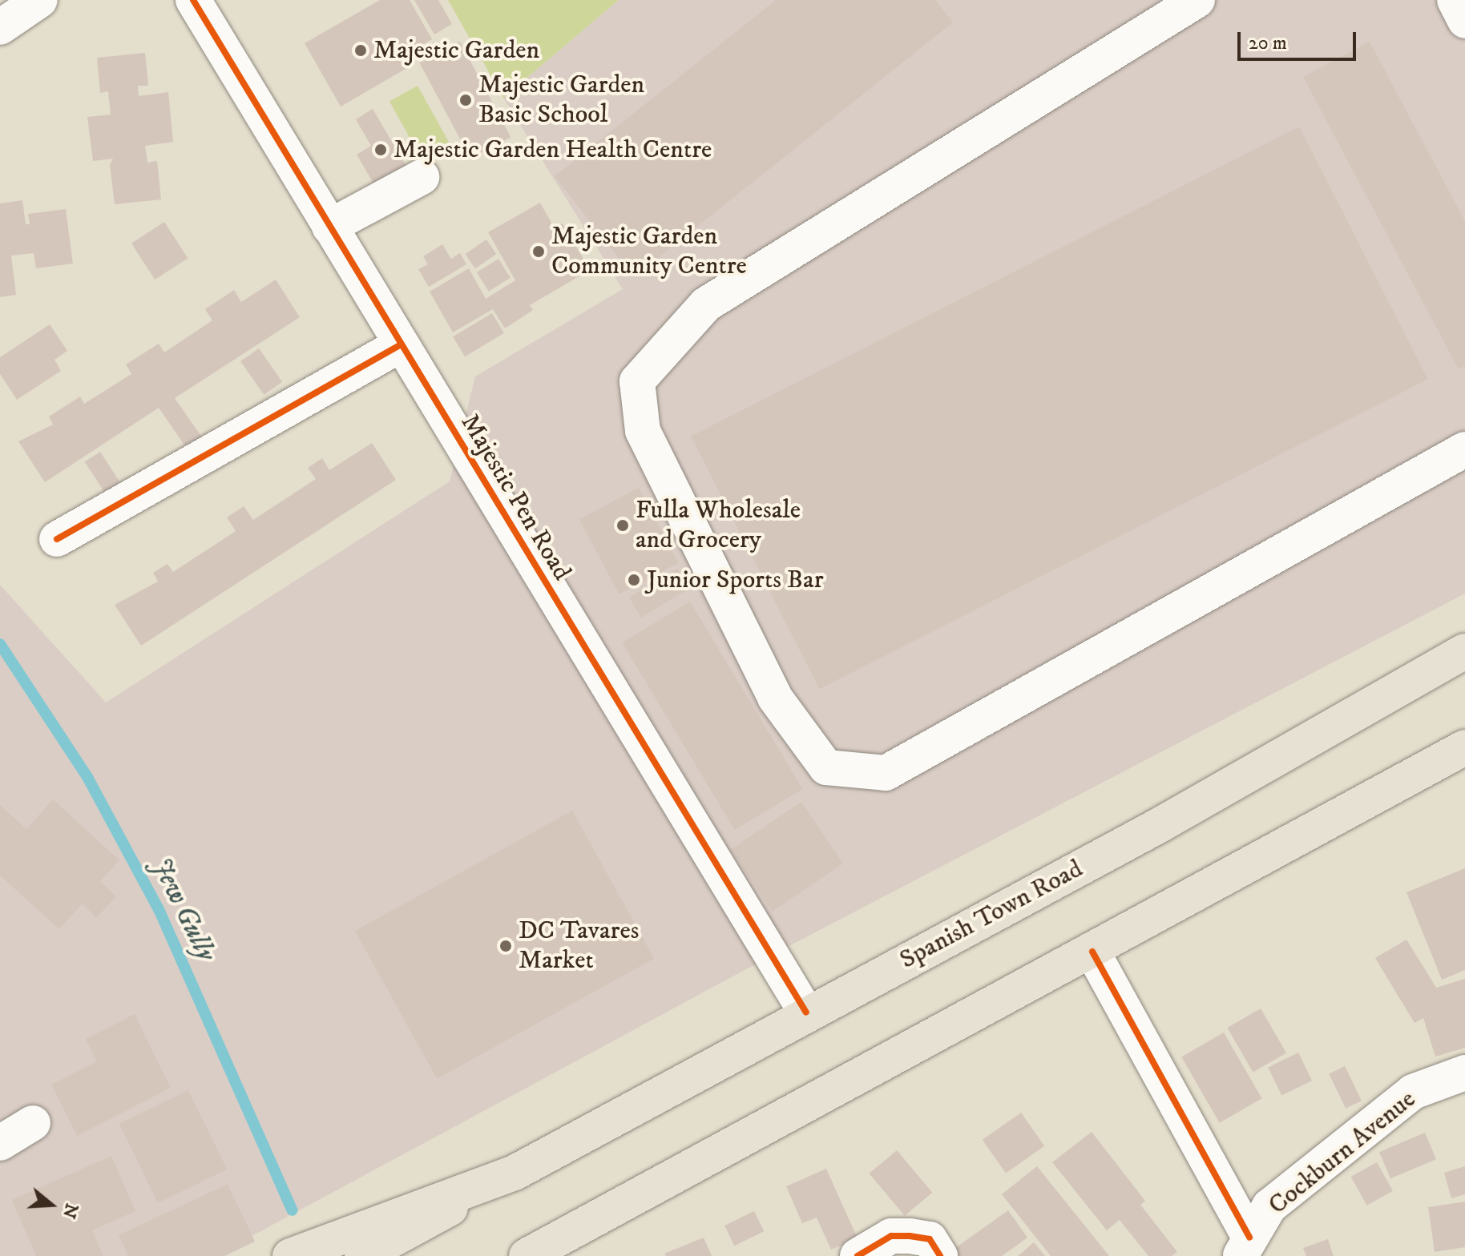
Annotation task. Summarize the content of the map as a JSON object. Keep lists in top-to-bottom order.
{
  "streets": {
    "main road": ["Spanish Town Road"],
    "street": ["Majestic Pen Road", "Cockburn Avenue"]
  },
  "crossings": [
    ["Majestic Pen Road", "Spanish Town Road"]
  ],
  "water": ["Jew Gully"],
  "places": [
    "Majestic Garden",
    "Majestic Garden Basic School",
    "Majestic Garden Health Centre",
    "Majestic Garden Community Centre",
    "Fulla Wholesale and Grocery",
    "Junior Sports Bar",
    "DC Tavares Market"
  ],
  "scale_bar": "20 m",
  "north": "right"
}
